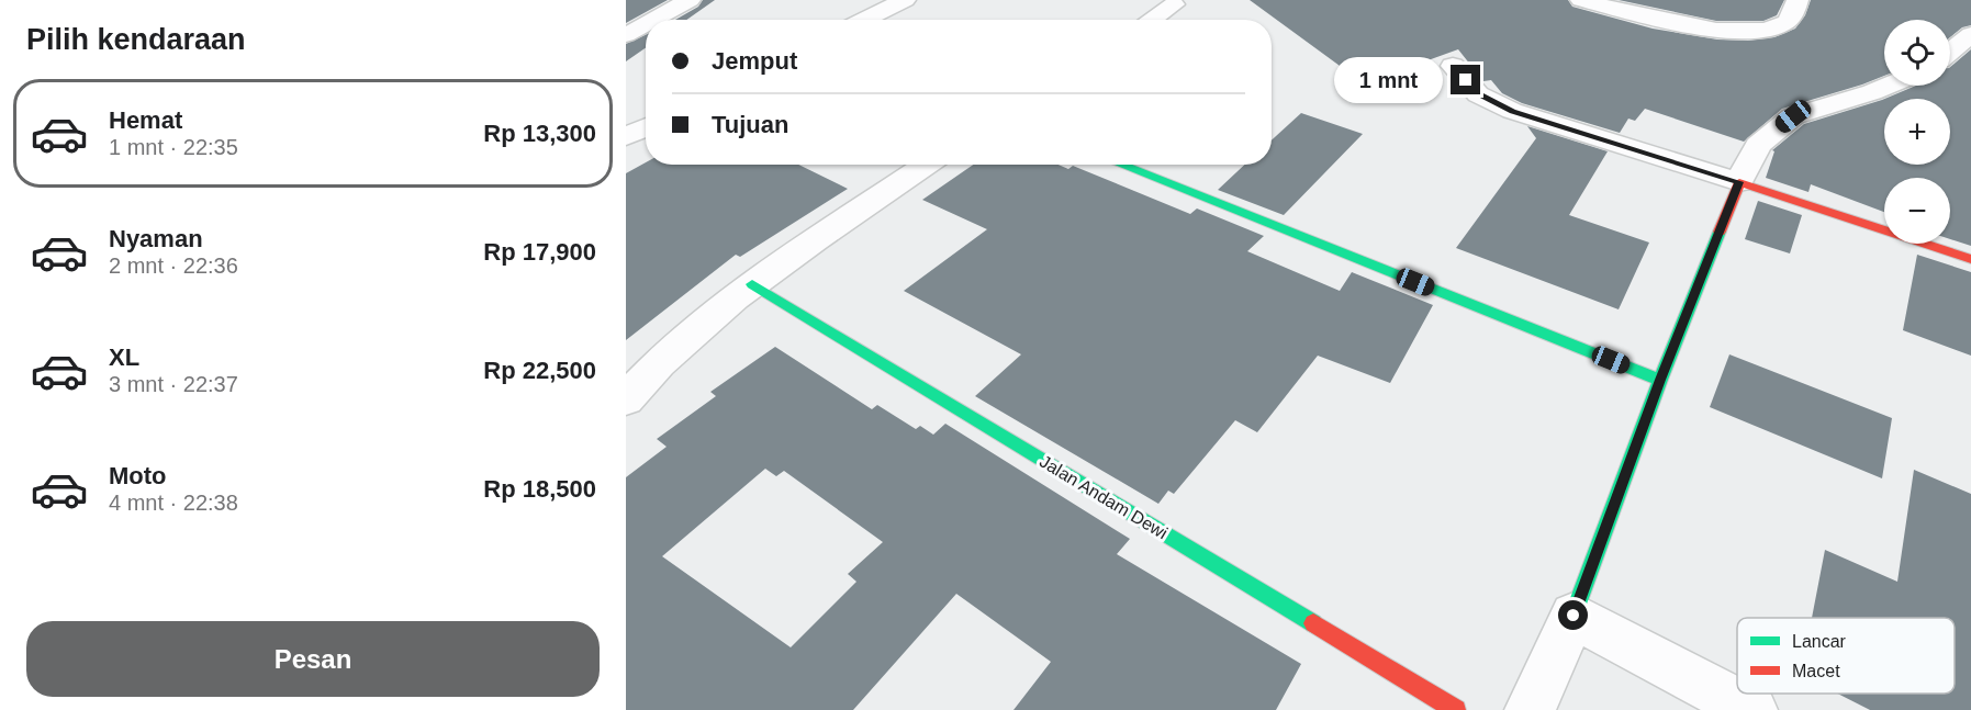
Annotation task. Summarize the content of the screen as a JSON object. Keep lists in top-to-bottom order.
{
  "streets": {
    "street": ["Jalan Andam Dewi"]
  },
  "legend": ["Lancar", "Macet"],
  "page": {
    "heading": "Pilih kendaraan",
    "map_buttons": ["+", "−"],
    "banner": ["Jemput", "Tujuan"],
    "bubble": "1 mnt",
    "list": [
      {
        "name": "Hemat",
        "note": "1 mnt · 22:35",
        "value": "Rp 13,300"
      },
      {
        "name": "Nyaman",
        "note": "2 mnt · 22:36",
        "value": "Rp 17,900"
      },
      {
        "name": "XL",
        "note": "3 mnt · 22:37",
        "value": "Rp 22,500"
      },
      {
        "name": "Moto",
        "note": "4 mnt · 22:38",
        "value": "Rp 18,500"
      }
    ],
    "buttons": "Pesan"
  }
}
